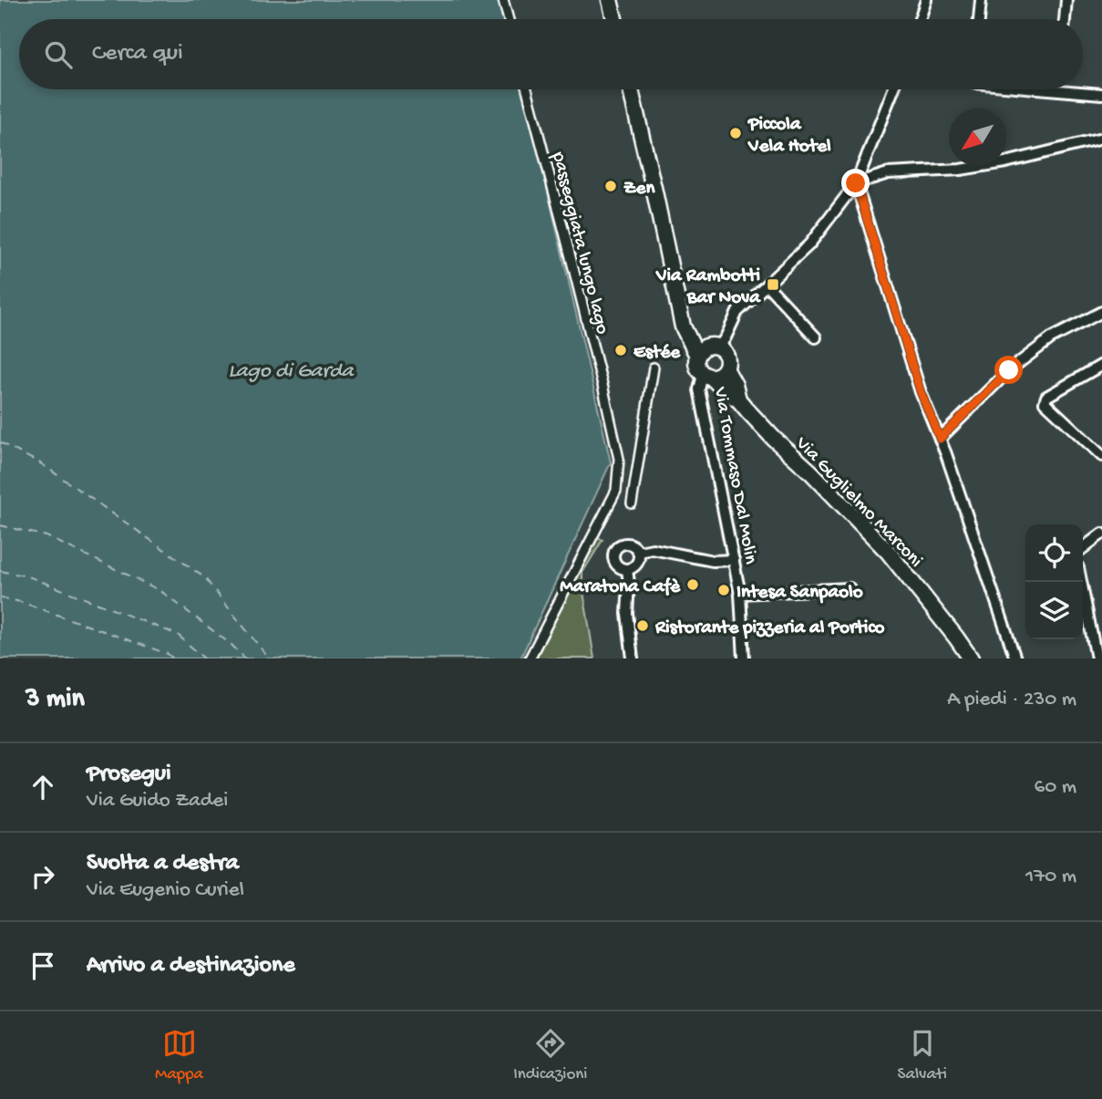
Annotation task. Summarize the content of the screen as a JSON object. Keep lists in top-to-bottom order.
{
  "streets": {
    "main road": ["Via Guglielmo Marconi"],
    "street": ["passeggiata lungo lago", "Via Tommaso Dal Molin"]
  },
  "crossings": [
    ["Via Tommaso Dal Molin", "Via Guglielmo Marconi"]
  ],
  "water": ["Lago di Garda"],
  "places": {
    "other": [
      "Piccola Vela Hotel",
      "Zen",
      "Estée",
      "Maratona Cafè",
      "Intesa Sanpaolo",
      "Ristorante pizzeria al Portico"
    ],
    "transit": ["Via Rambotti Bar Nova"]
  },
  "north": "bottom left",
  "page": {
    "search": "Cerca qui",
    "heading": ["3 min", "A piedi · 230 m"],
    "list": [
      ["Prosegui", "Via Guido Zadei", "60 m"],
      ["Svolta a destra", "Via Eugenio Curiel", "170 m"],
      "Arrivo a destinazione"
    ],
    "nav": ["Mappa", "Indicazioni", "Salvati"]
  }
}
